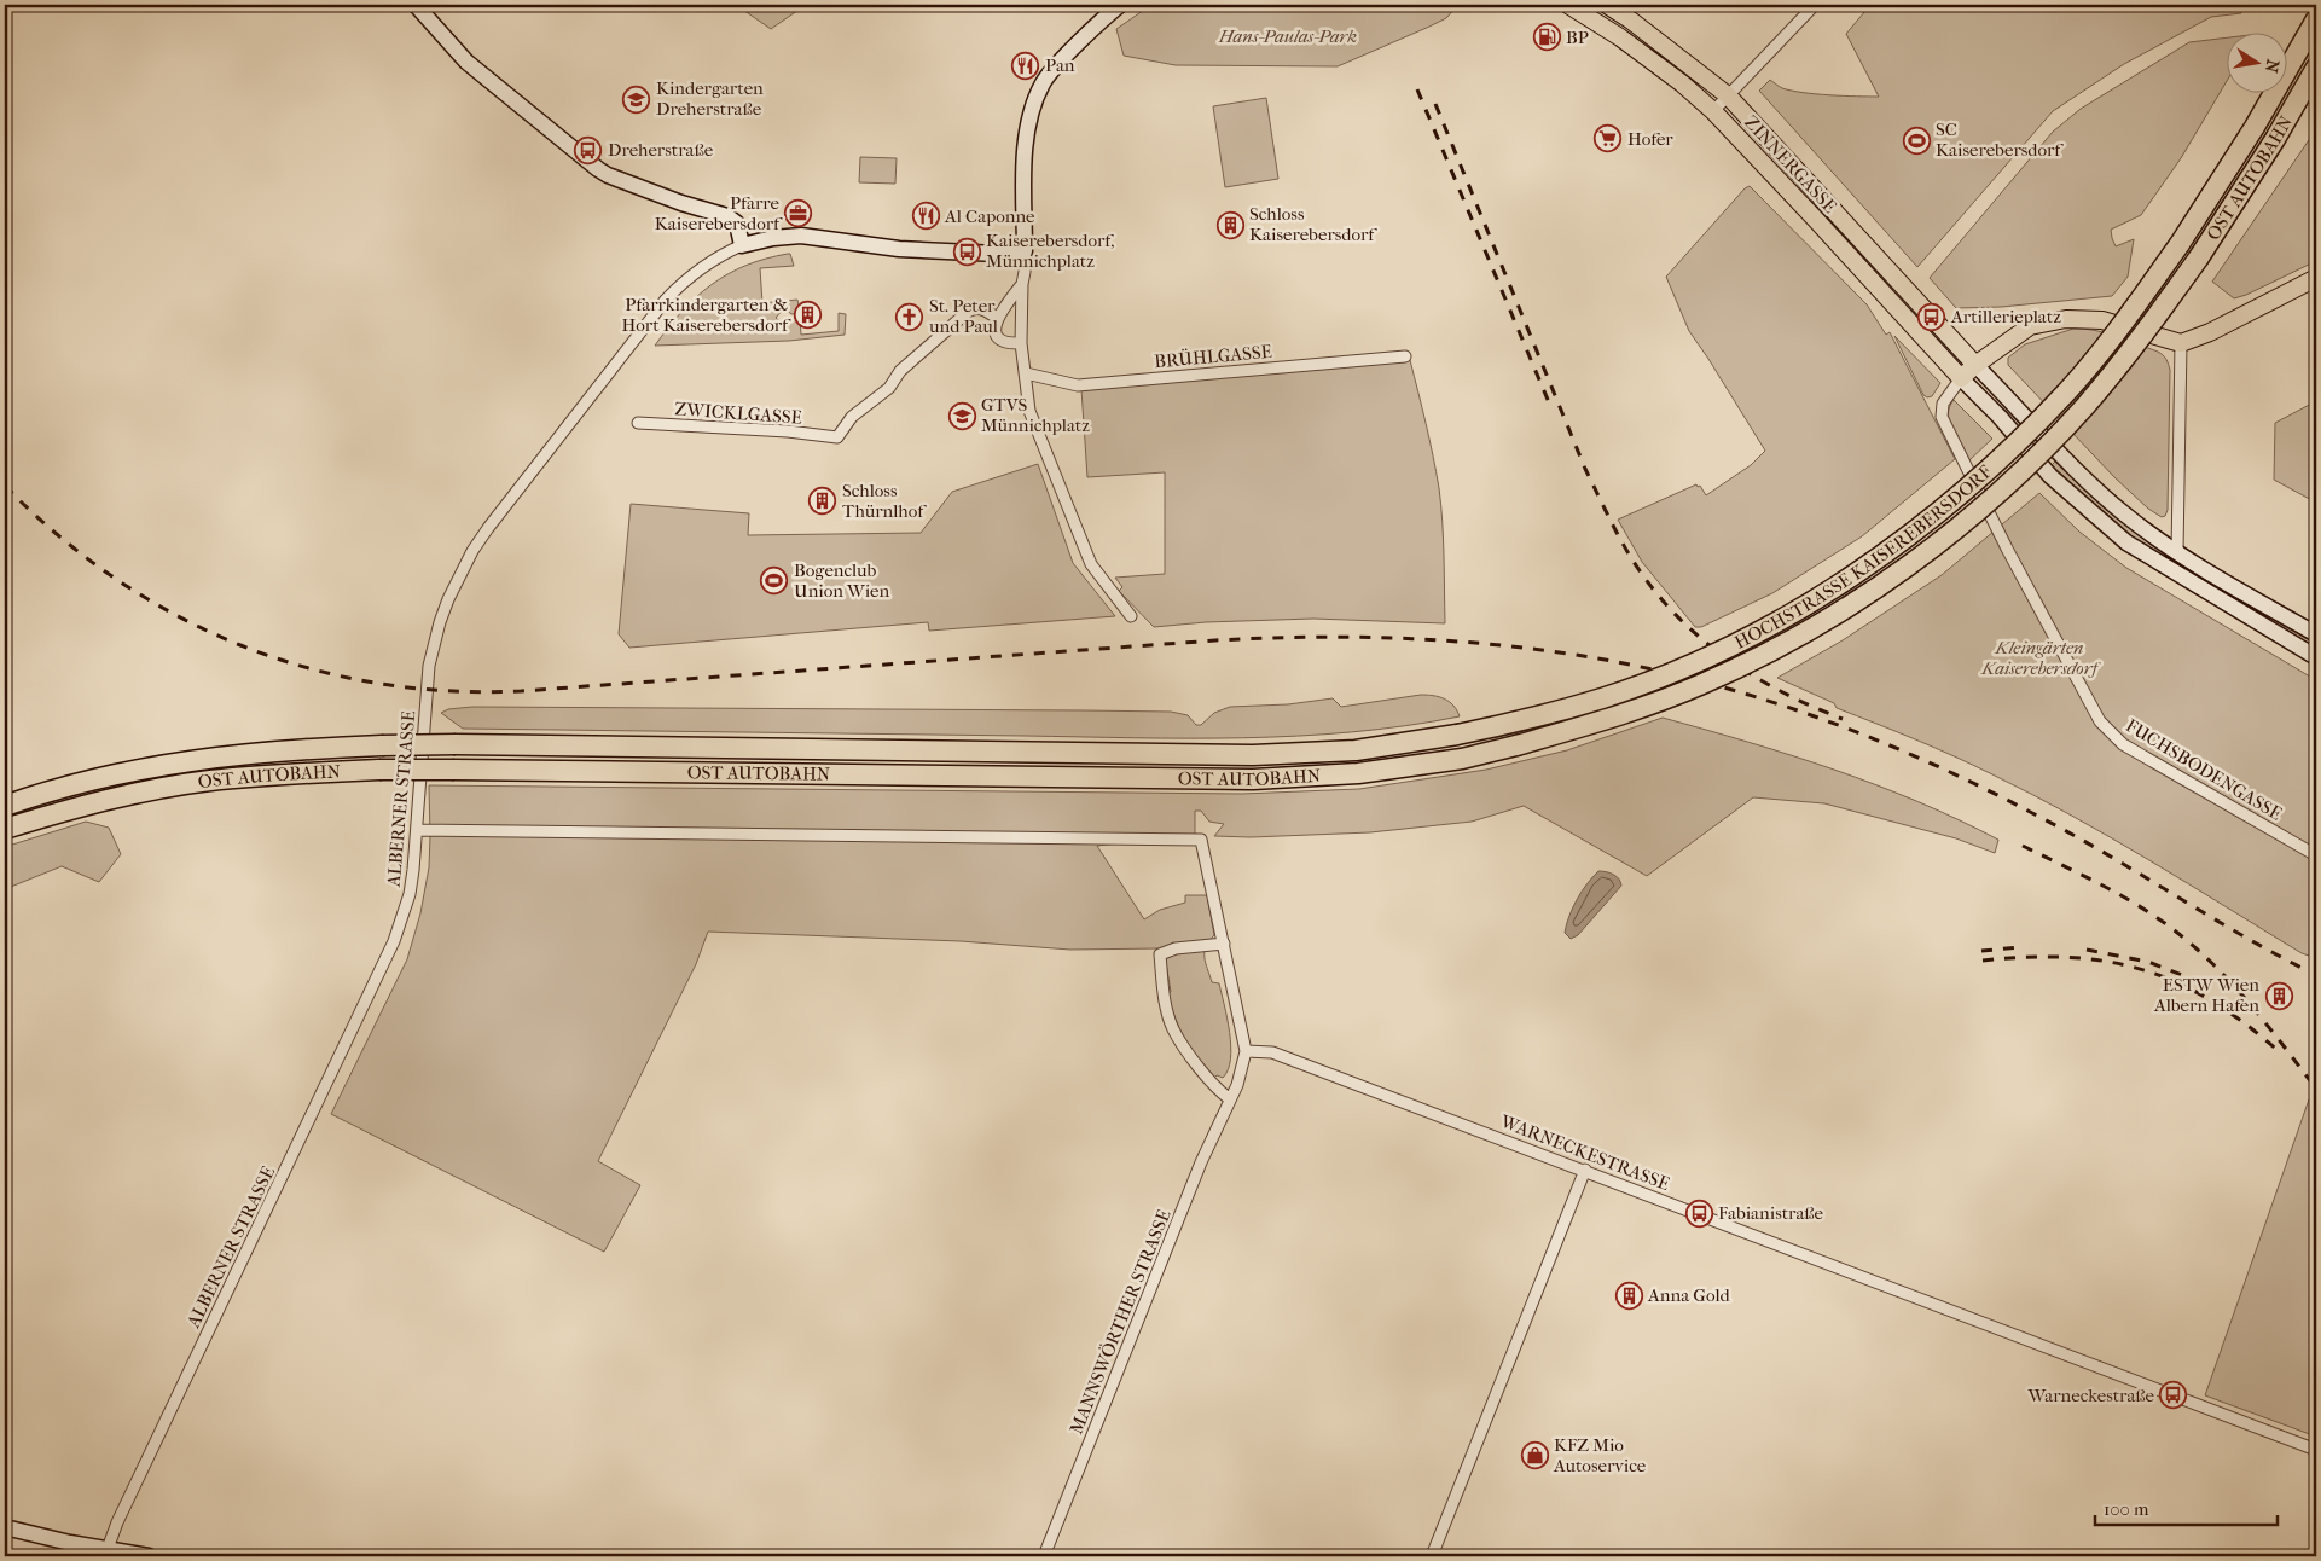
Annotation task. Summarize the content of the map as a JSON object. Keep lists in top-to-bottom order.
{
  "streets": {
    "highway": ["OST AUTOBAHN", "HOCHSTRASSE KAISEREBERSDORF"],
    "main road": ["ZINNERGASSE"],
    "street": [
      "BRÜHLGASSE",
      "ZWICKLGASSE",
      "FUCHSBODENGASSE",
      "ALBERNER STRASSE",
      "WARNECKESTRASSE",
      "MANNSWÖRTHER STRASSE"
    ]
  },
  "crossings": [
    ["ZINNERGASSE", "FUCHSBODENGASSE"],
    ["OST AUTOBAHN", "HOCHSTRASSE KAISEREBERSDORF"],
    ["ALBERNER STRASSE", "MANNSWÖRTHER STRASSE"],
    ["WARNECKESTRASSE", "MANNSWÖRTHER STRASSE"]
  ],
  "parks": ["Hans-Paulas-Park", "Kleingärten Kaiserebersdorf"],
  "places": {
    "fuel station": ["BP"],
    "restaurant": ["Pan", "Al Caponne"],
    "school or university": ["Kindergarten Dreherstraße", "GTVS Münnichplatz"],
    "supermarket": ["Hofer"],
    "sports": ["SC Kaiserebersdorf", "Bogenclub Union Wien"],
    "bus stop": [
      "Dreherstraße",
      "Kaiserebersdorf, Münnichplatz",
      "Artillerieplatz",
      "Fabianistraße",
      "Warneckestraße"
    ],
    "office": ["Pfarre Kaiserebersdorf"],
    "building": [
      "Schloss Kaiserebersdorf",
      "Pfarrkindergarten & Hort Kaiserebersdorf",
      "Schloss Thürnlhof",
      "ESTW Wien Albern Hafen",
      "Anna Gold"
    ],
    "church": ["St. Peter und Paul"],
    "shop": ["KFZ Mio Autoservice"]
  },
  "scale_bar": "100 m",
  "north": "right"
}
